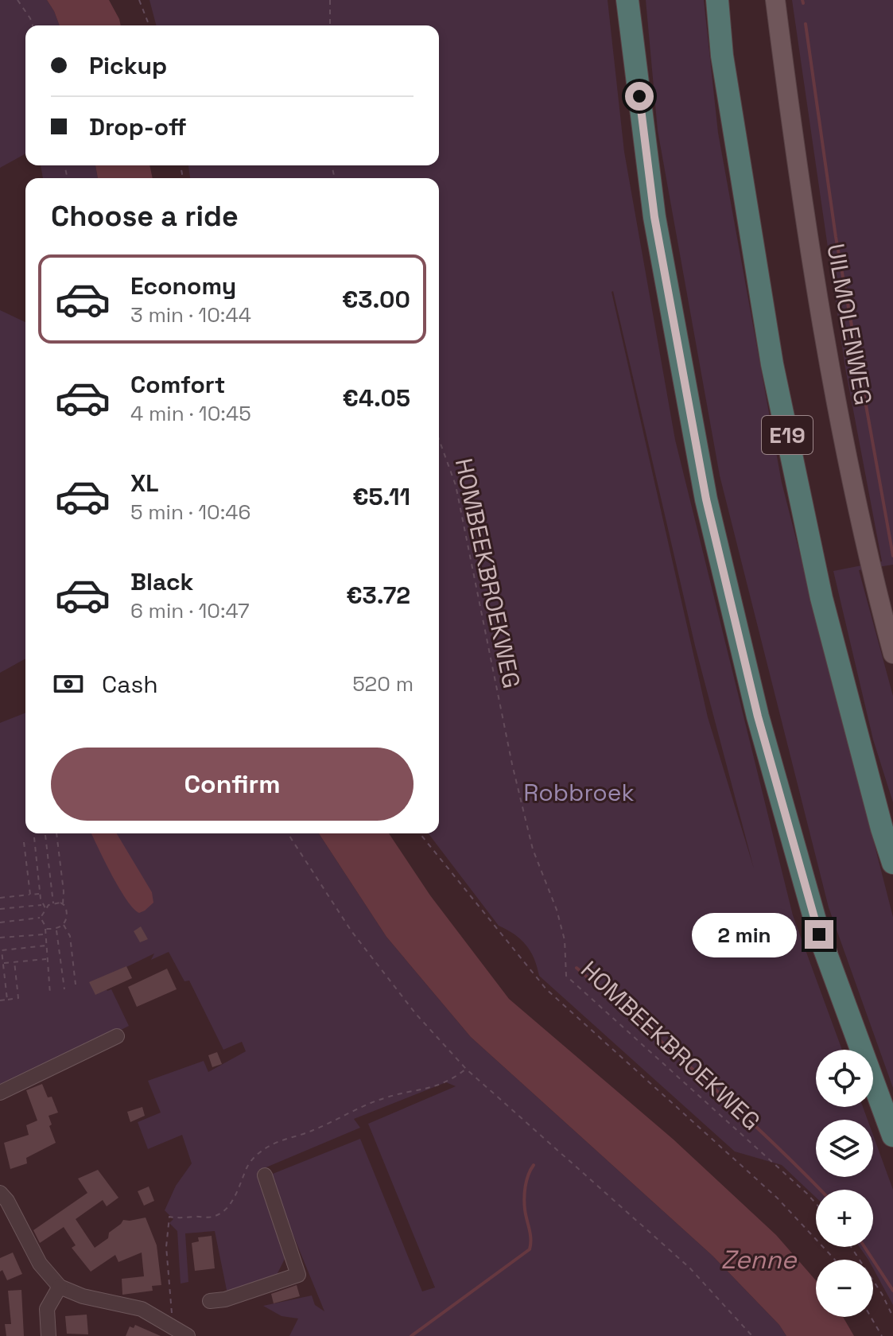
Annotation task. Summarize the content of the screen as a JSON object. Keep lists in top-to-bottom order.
{
  "streets": {
    "highway": ["E19"],
    "main road": ["UILMOLENWEG"],
    "path": ["HOMBEEKBROEKWEG"]
  },
  "water": ["Zenne"],
  "parks": ["Robbroek"],
  "page": {
    "banner": ["Pickup", "Drop-off"],
    "heading": "Choose a ride",
    "list": [
      {
        "name": "Economy",
        "note": "3 min · 10:44",
        "value": "€3.00"
      },
      {
        "name": "Comfort",
        "note": "4 min · 10:45",
        "value": "€4.05"
      },
      {
        "name": "XL",
        "note": "5 min · 10:46",
        "value": "€5.11"
      },
      {
        "name": "Black",
        "note": "6 min · 10:47",
        "value": "€3.72"
      }
    ],
    "pay": ["Cash", "520 m"],
    "buttons": "Confirm",
    "bubble": "2 min",
    "map_buttons": ["+", "−"]
  }
}
